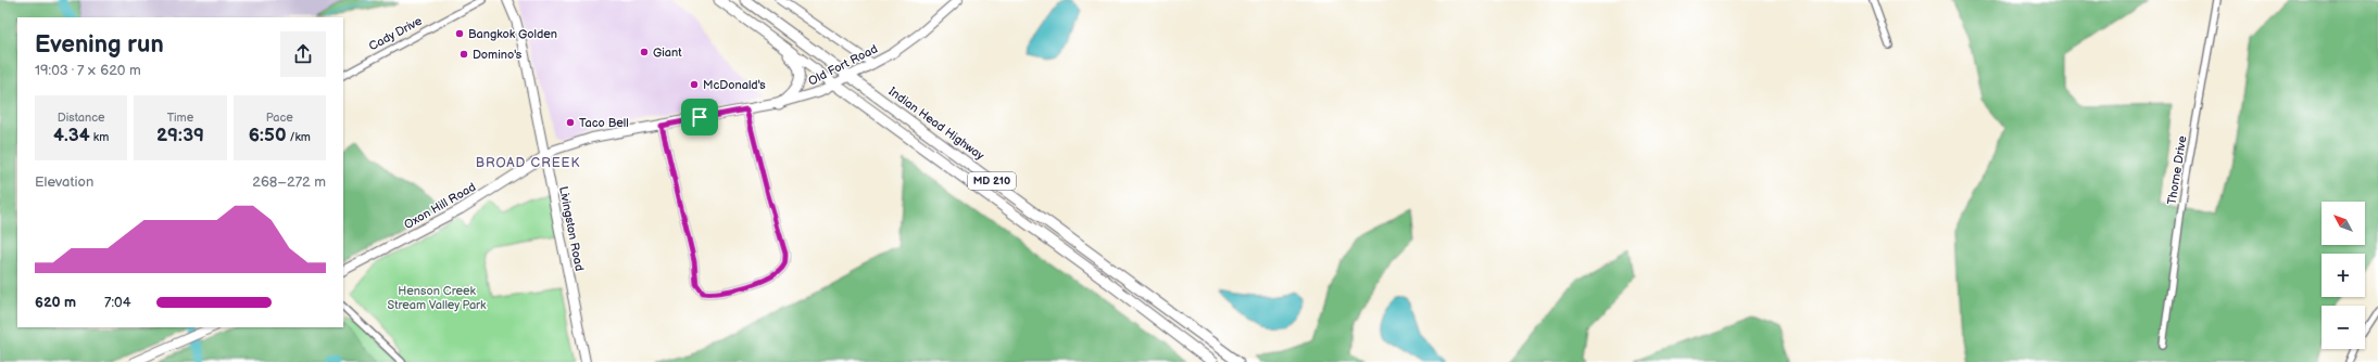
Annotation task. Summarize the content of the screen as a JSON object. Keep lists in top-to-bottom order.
{
  "streets": {
    "highway": ["Indian Head Highway", "MD 210"],
    "main road": ["Old Fort Road", "Oxon Hill Road", "Livingston Road"],
    "street": ["Cady Drive", "Thorne Drive"]
  },
  "crossings": [
    ["Old Fort Road", "Indian Head Highway"],
    ["Old Fort Road", "MD 210"],
    ["Old Fort Road", "Oxon Hill Road"],
    ["Old Fort Road", "Livingston Road"],
    ["Oxon Hill Road", "Livingston Road"]
  ],
  "districts": ["BROAD CREEK"],
  "parks": ["Henson Creek Stream Valley Park"],
  "places": [
    "Bangkok Golden",
    "Giant",
    "Domino's",
    "McDonald's",
    "Taco Bell"
  ],
  "north": "top left",
  "page": {
    "heading": ["Evening run", "19:03 · 7 × 620 m"],
    "stats": [
      ["Distance", "4.34 km"],
      ["Time", "29:39"],
      ["Pace", "6:50 /km"]
    ],
    "chart": ["Elevation", "268–272 m"],
    "map_buttons": ["+", "−"],
    "list": [
      {
        "name": "620 m",
        "note": "7:04"
      }
    ]
  }
}
